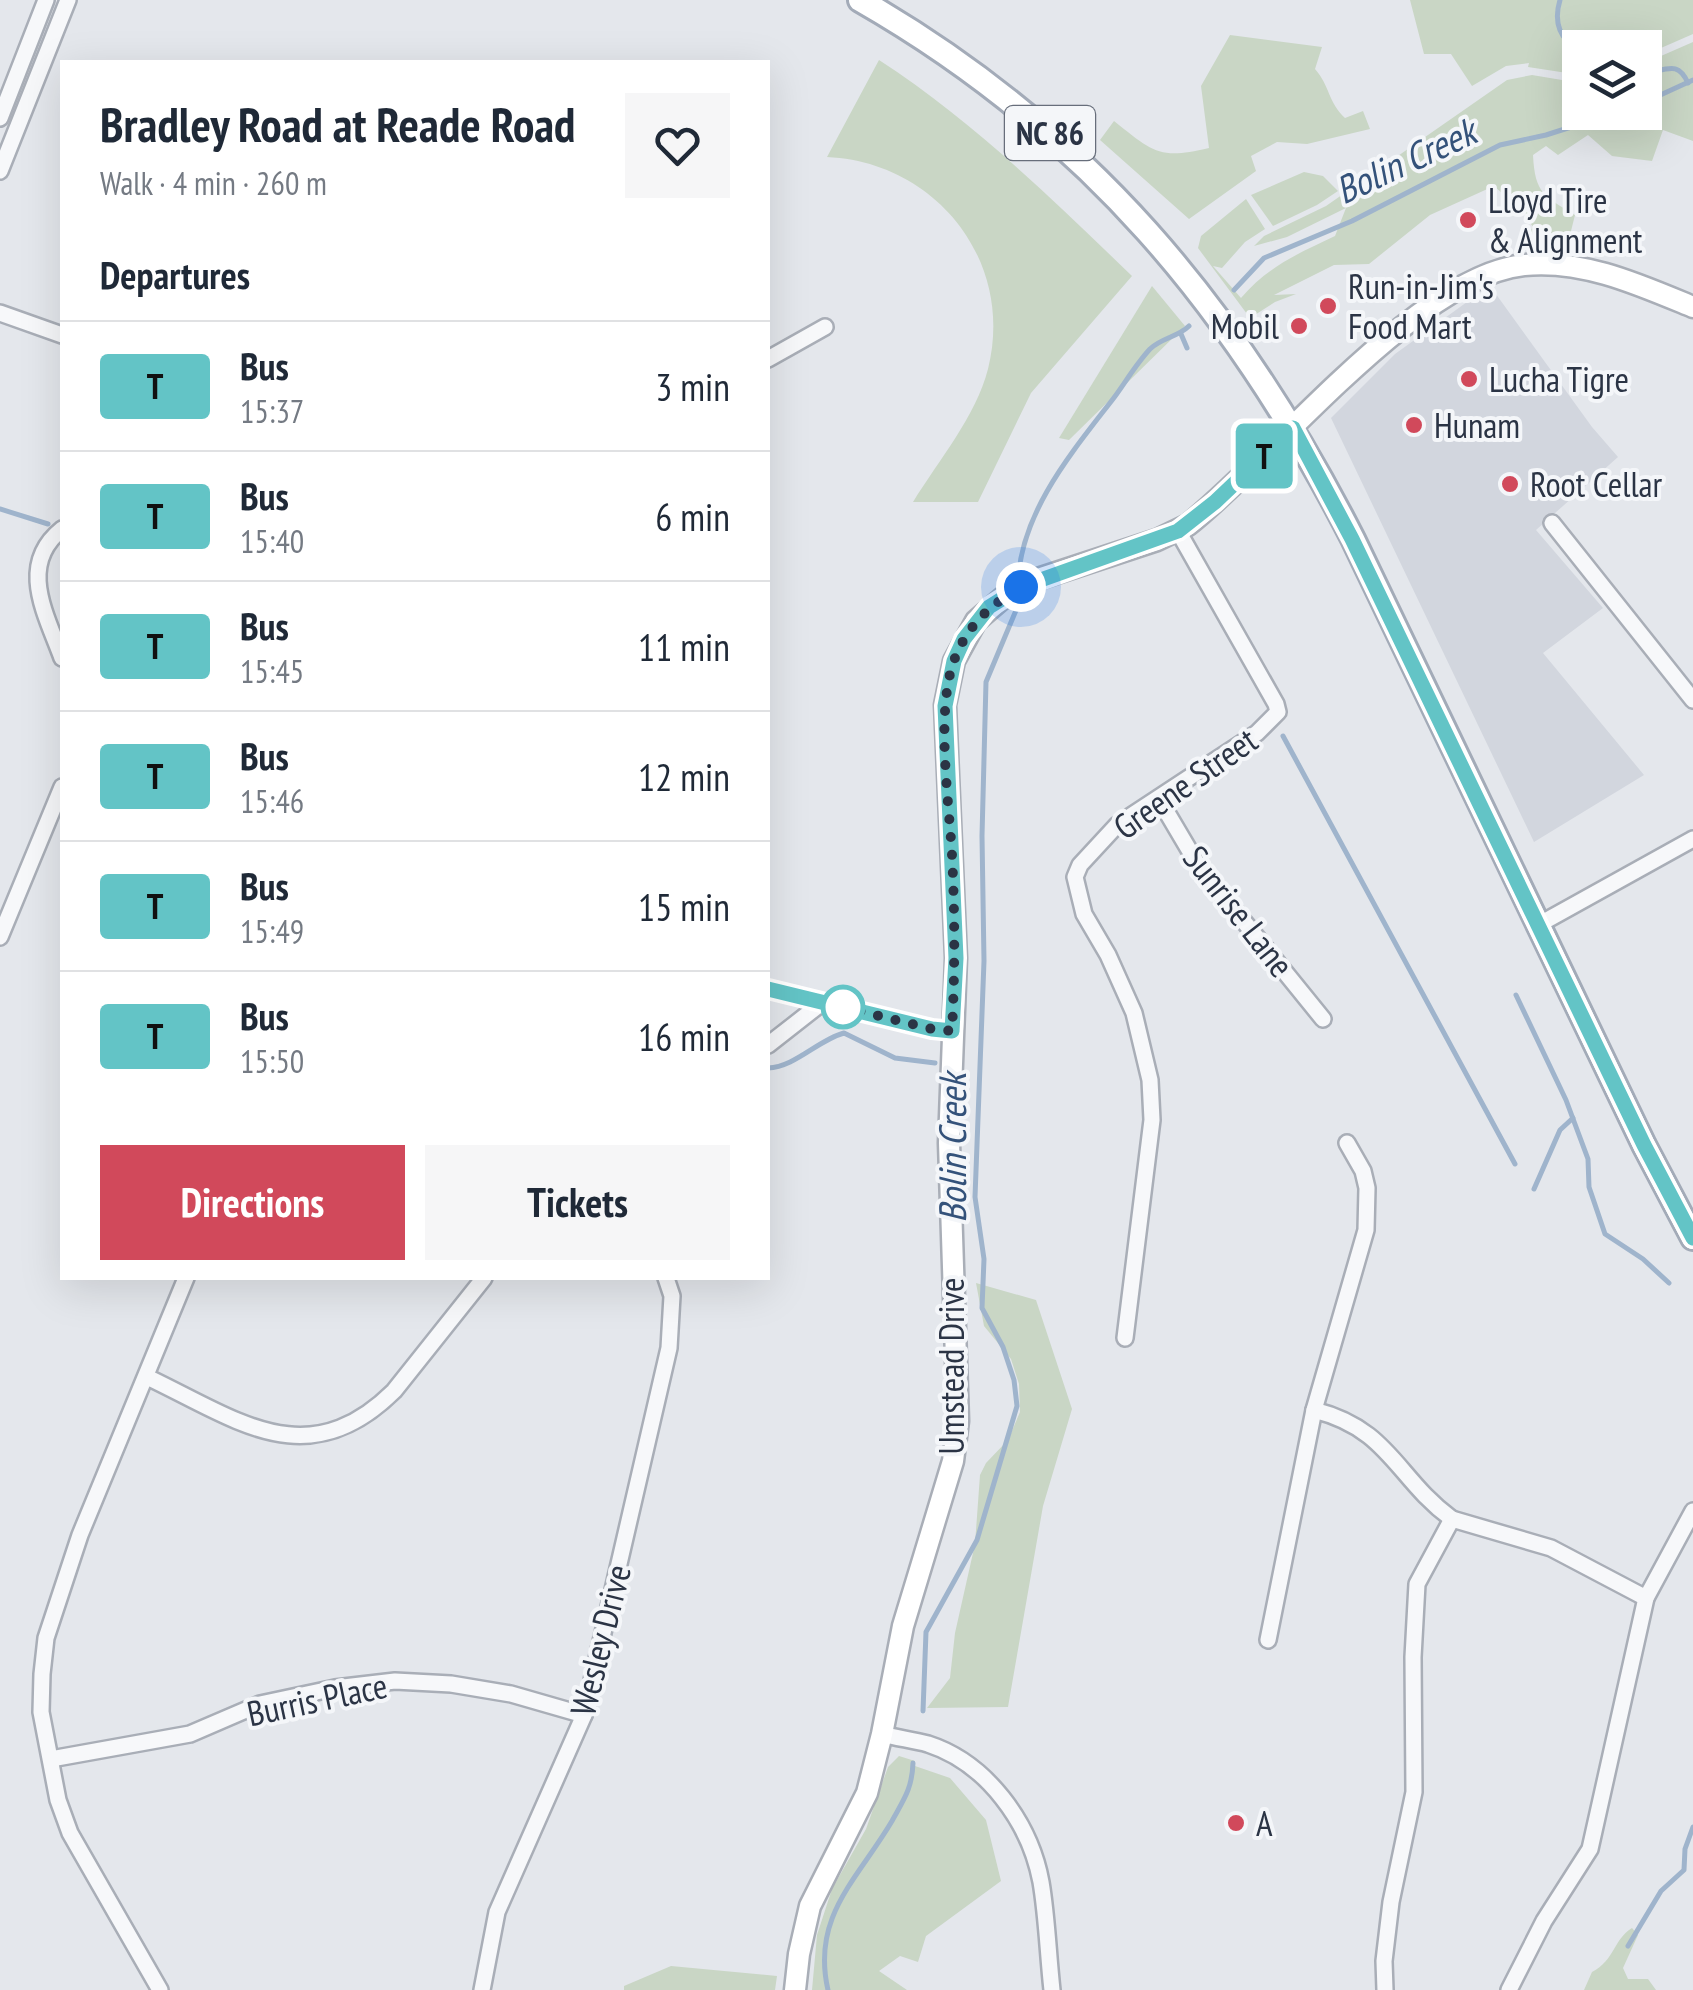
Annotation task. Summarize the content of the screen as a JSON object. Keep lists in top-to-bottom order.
{
  "streets": {
    "main road": ["NC 86"],
    "street": [
      "Greene Street",
      "Sunrise Lane",
      "Umstead Drive",
      "Wesley Drive",
      "Burris Place"
    ]
  },
  "crossings": [
    ["NC 86", "Umstead Drive"],
    ["Greene Street", "Sunrise Lane"],
    ["Greene Street", "Umstead Drive"],
    ["Wesley Drive", "Burris Place"]
  ],
  "water": ["Bolin Creek"],
  "places": [
    "Lloyd Tire & Alignment",
    "Run-in-Jim's Food Mart",
    "Mobil",
    "Lucha Tigre",
    "Hunam",
    "Root Cellar",
    "A"
  ],
  "lines": ["bus line T"],
  "page": {
    "on_map": "T",
    "heading": [
      ["Bradley Road at Reade Road", "Walk · 4 min · 260 m"],
      "Departures"
    ],
    "list": [
      {
        "mark": "T",
        "name": "Bus",
        "note": "15:37",
        "value": "3 min"
      },
      {
        "mark": "T",
        "name": "Bus",
        "note": "15:40",
        "value": "6 min"
      },
      {
        "mark": "T",
        "name": "Bus",
        "note": "15:45",
        "value": "11 min"
      },
      {
        "mark": "T",
        "name": "Bus",
        "note": "15:46",
        "value": "12 min"
      },
      {
        "mark": "T",
        "name": "Bus",
        "note": "15:49",
        "value": "15 min"
      },
      {
        "mark": "T",
        "name": "Bus",
        "note": "15:50",
        "value": "16 min"
      }
    ],
    "buttons": ["Directions", "Tickets"]
  }
}
